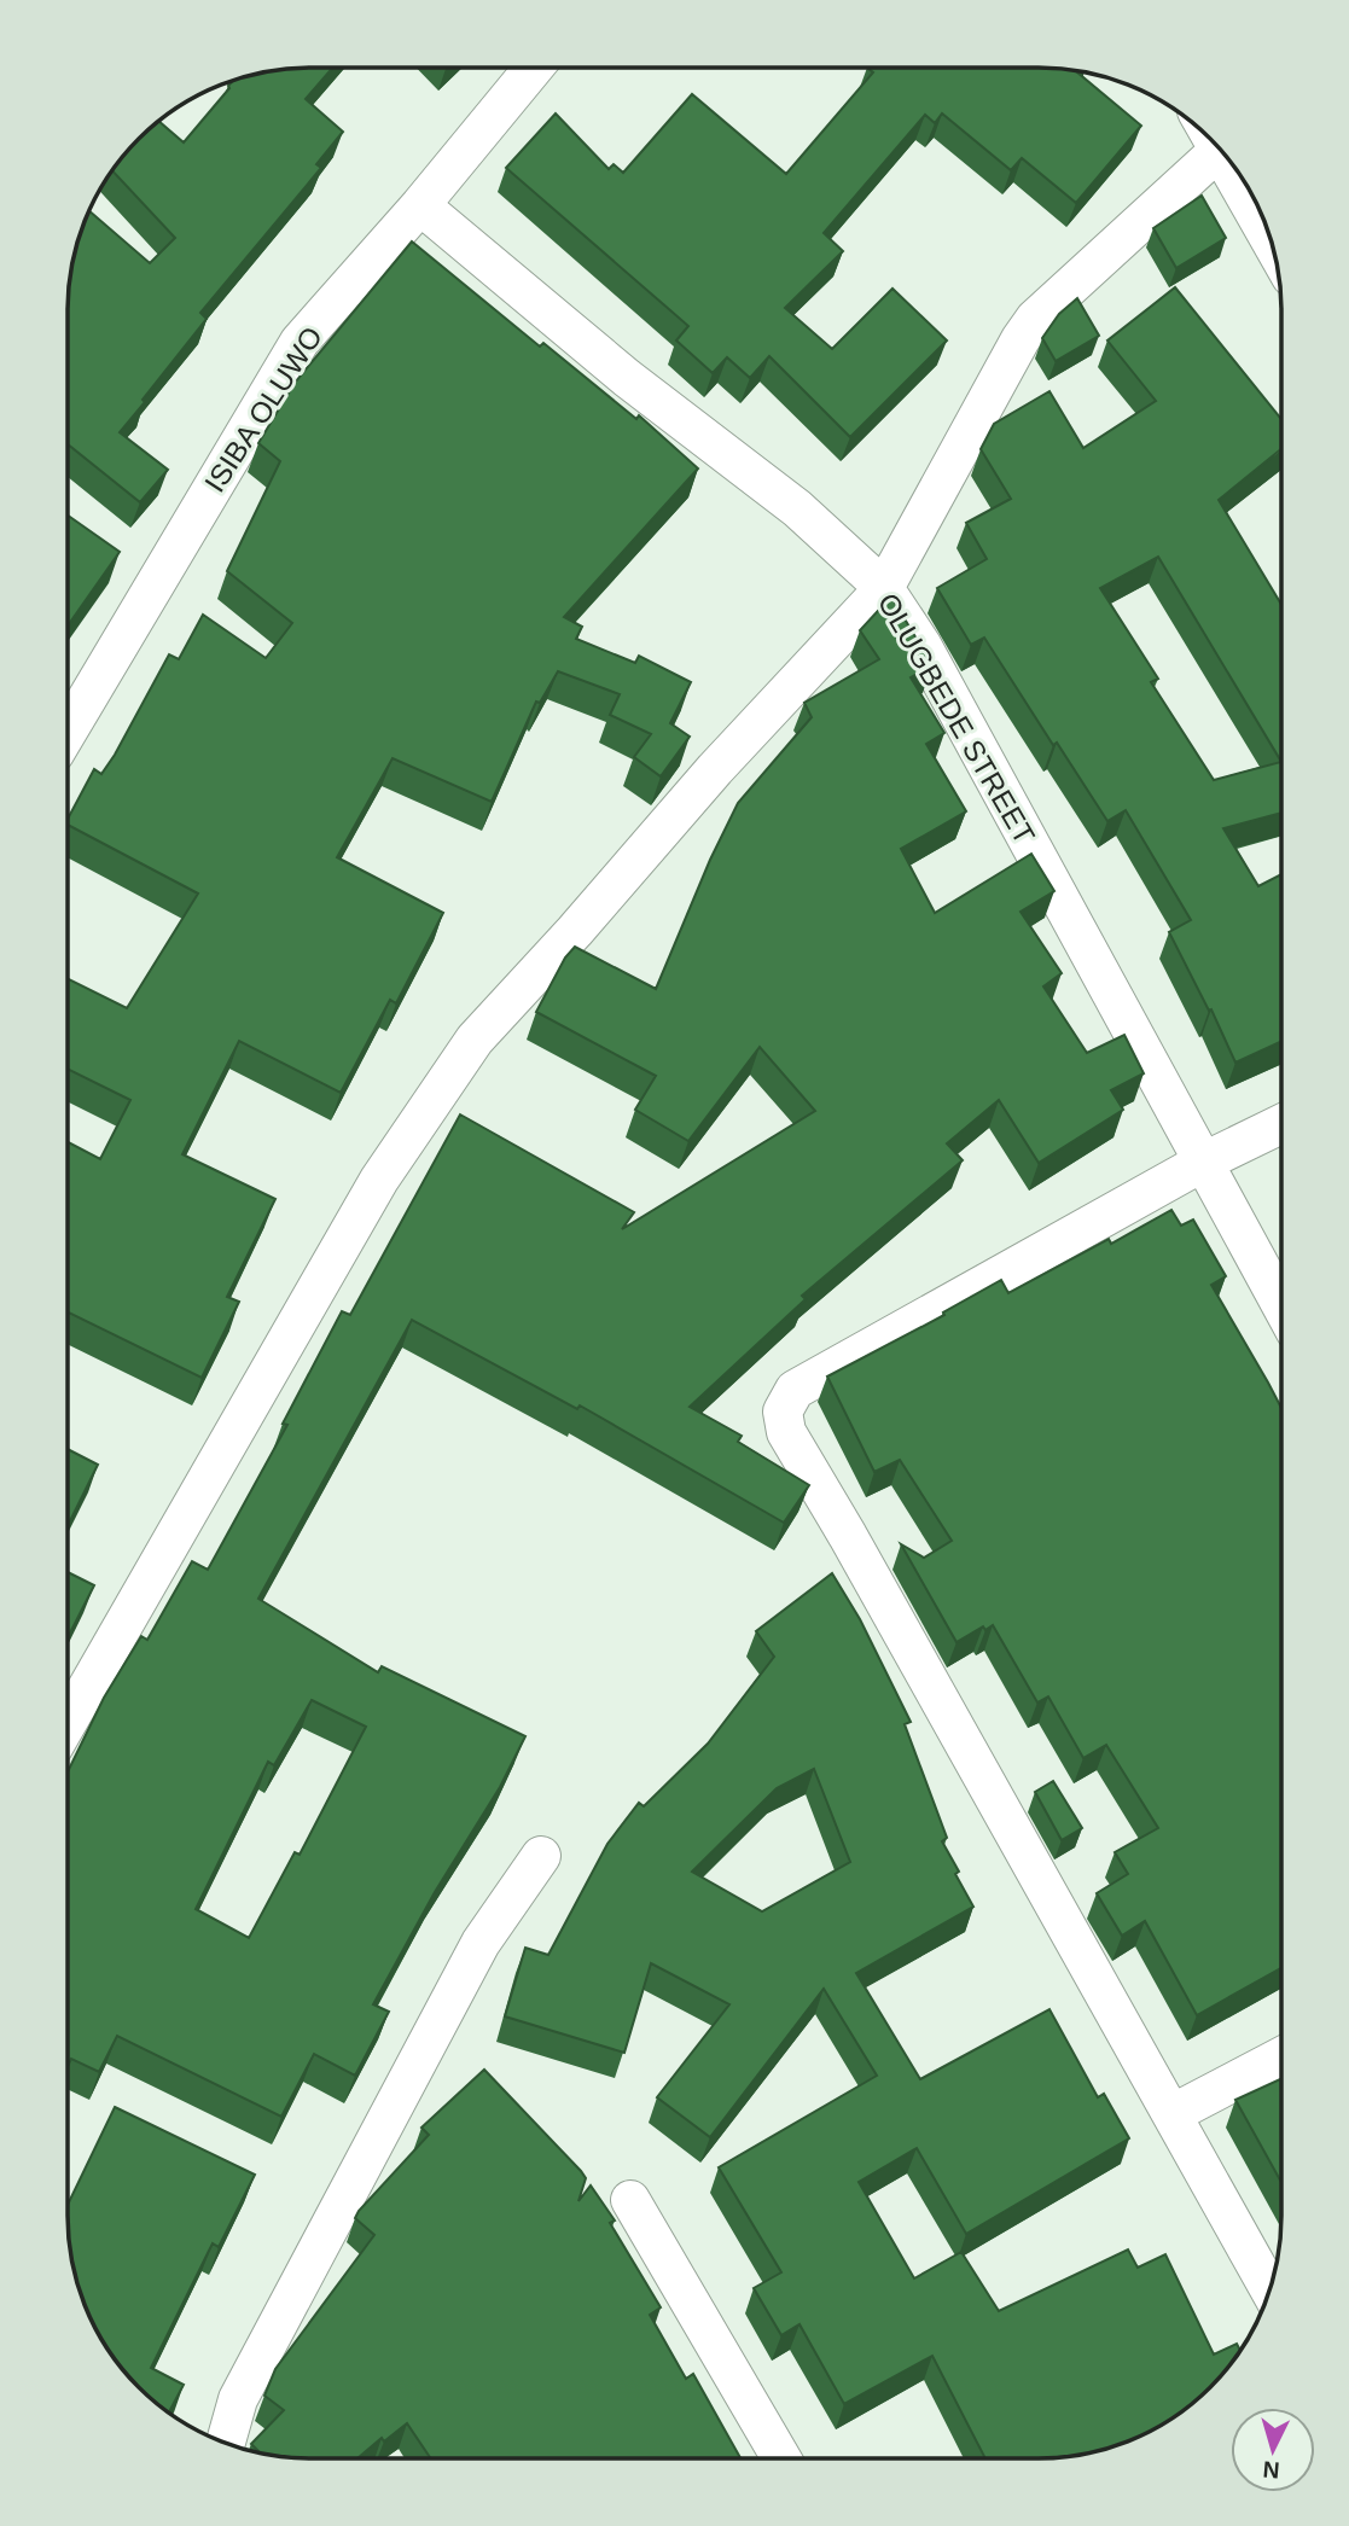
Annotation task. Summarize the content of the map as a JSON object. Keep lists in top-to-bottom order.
{
  "streets": {
    "street": ["ISIBA OLUWO", "OLUGBEDE STREET"]
  },
  "crossings": [
    ["ISIBA OLUWO", "OLUGBEDE STREET"]
  ],
  "north": "bottom"
}
